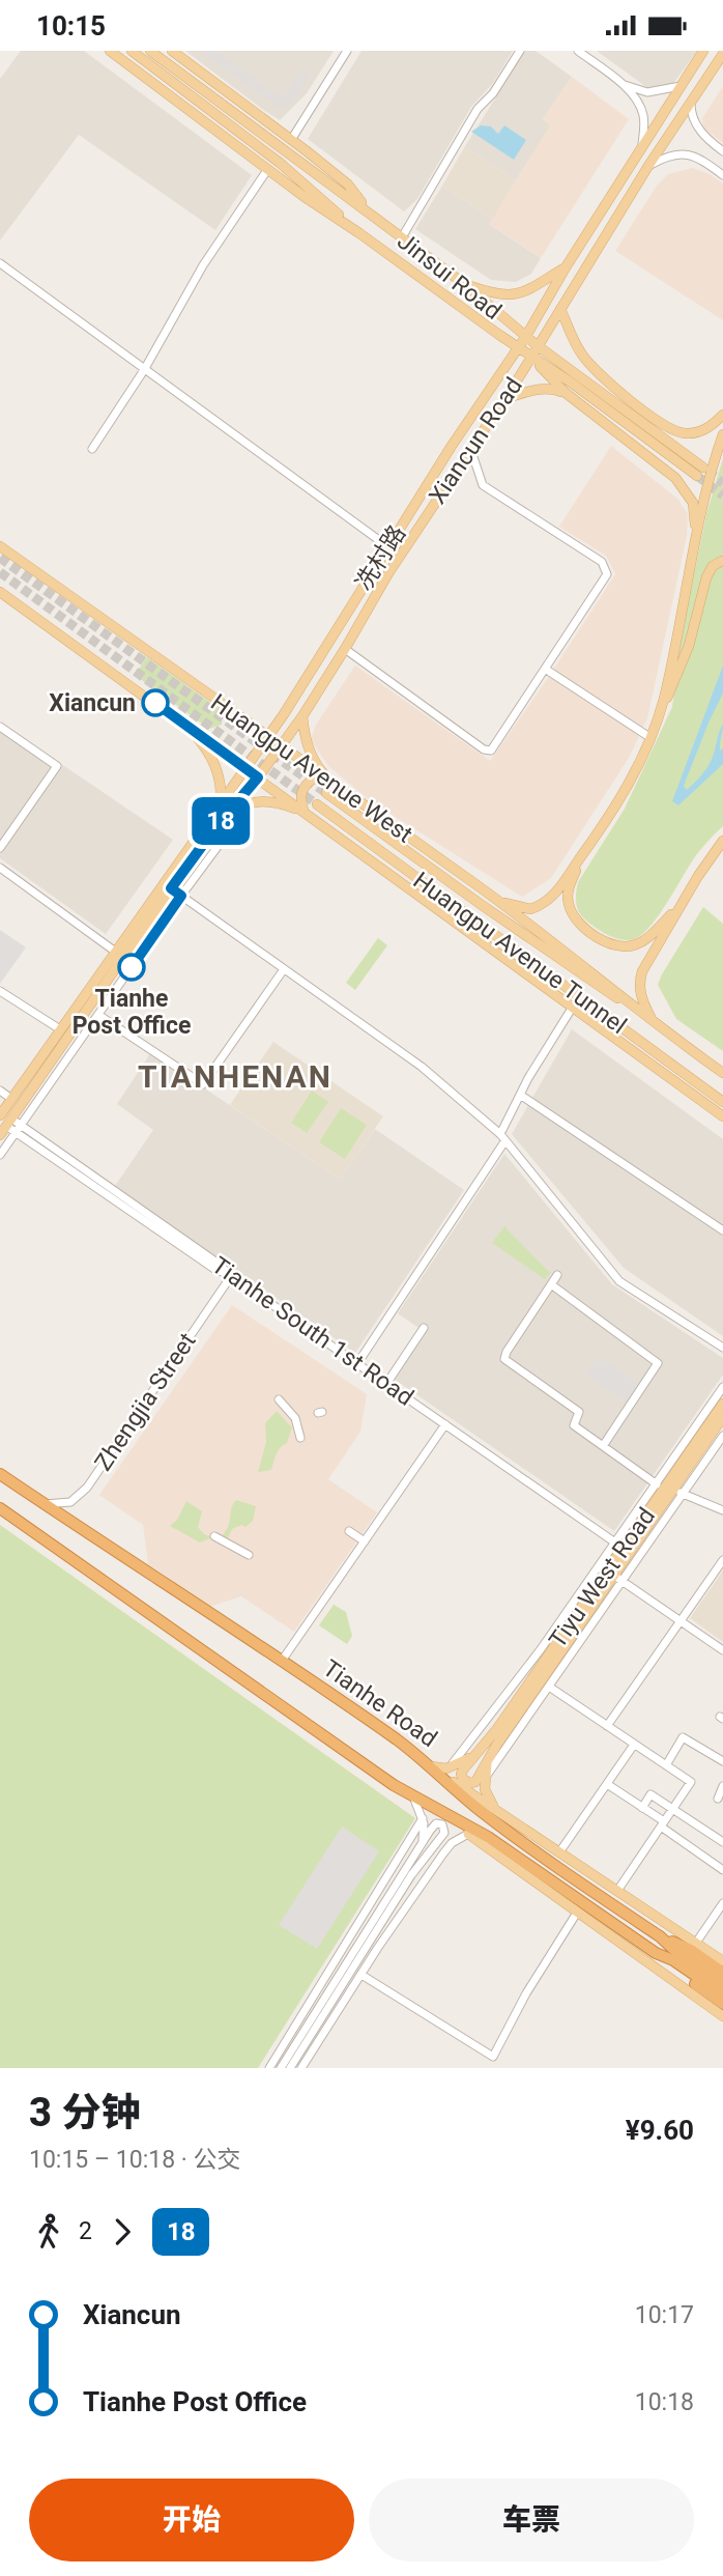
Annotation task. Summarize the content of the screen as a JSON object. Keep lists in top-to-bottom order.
{
  "streets": {
    "highway": ["Tianhe Road"],
    "main road": [
      "Jinsui Road",
      "Xiancun Road",
      "冼村路",
      "Huangpu Avenue West",
      "Huangpu Avenue Tunnel",
      "Tiyu West Road"
    ],
    "street": ["Tianhe South 1st Road", "Zhengjia Street"]
  },
  "crossings": [
    ["Jinsui Road", "Xiancun Road"],
    ["Jinsui Road", "冼村路"],
    ["Xiancun Road", "Huangpu Avenue West"],
    ["冼村路", "Huangpu Avenue West"],
    ["Huangpu Avenue West", "Huangpu Avenue Tunnel"],
    ["Tianhe South 1st Road", "Zhengjia Street"],
    ["Tianhe South 1st Road", "Tiyu West Road"],
    ["Zhengjia Street", "Tianhe Road"]
  ],
  "districts": ["TIANHENAN"],
  "places": ["Xiancun", "Tianhe Post Office"],
  "lines": ["bus line 18"],
  "page": {
    "status": "10:15",
    "on_map": "18",
    "heading": ["3 分钟", "10:15 – 10:18 · 公交", "¥9.60"],
    "legs": ["2", "18"],
    "list": [
      {
        "name": "Xiancun",
        "value": "10:17"
      },
      {
        "name": "Tianhe Post Office",
        "value": "10:18"
      }
    ],
    "buttons": ["开始", "车票"]
  }
}
